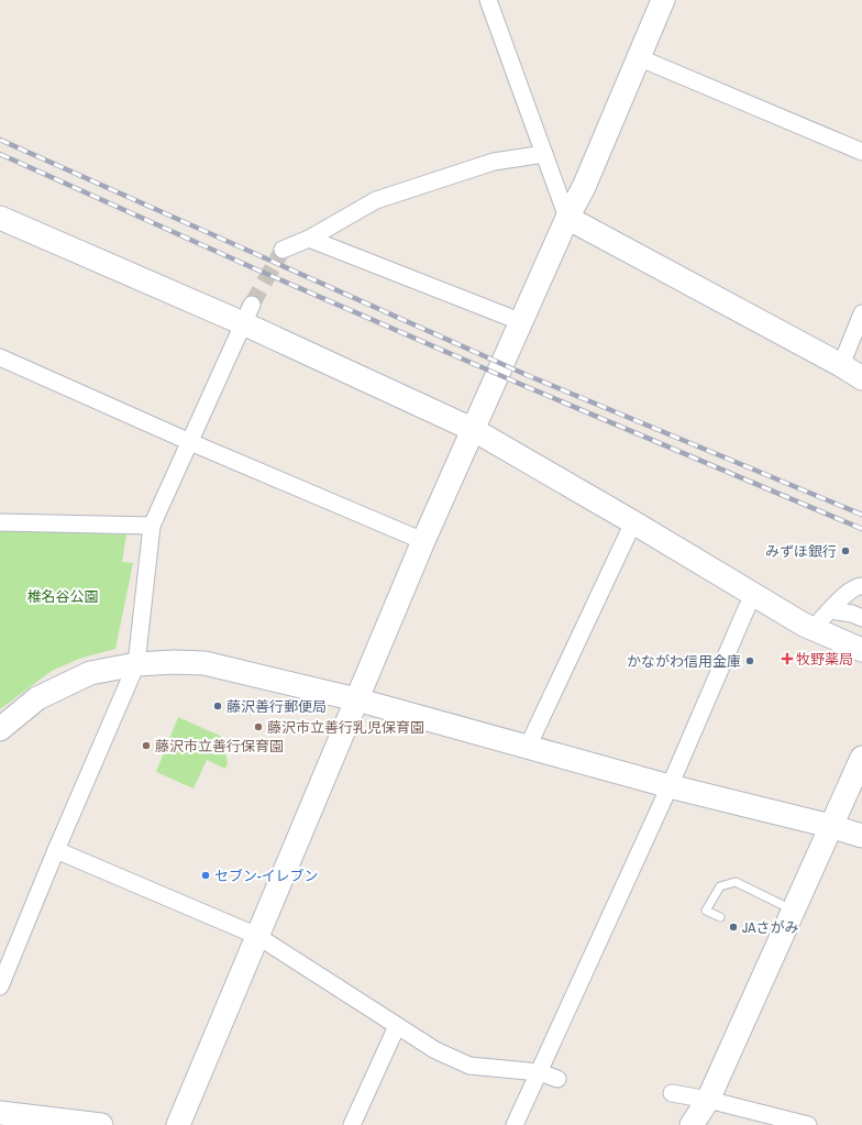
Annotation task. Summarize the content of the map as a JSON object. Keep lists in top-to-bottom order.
{
  "parks": ["椎名谷公園"],
  "places": {
    "other": [
      "みずほ銀行",
      "かながわ信用金庫",
      "藤沢善行郵便局",
      "藤沢市立善行乳児保育園",
      "藤沢市立善行保育園",
      "セブン-イレブン",
      "JAさがみ"
    ],
    "health": ["牧野薬局"]
  }
}
